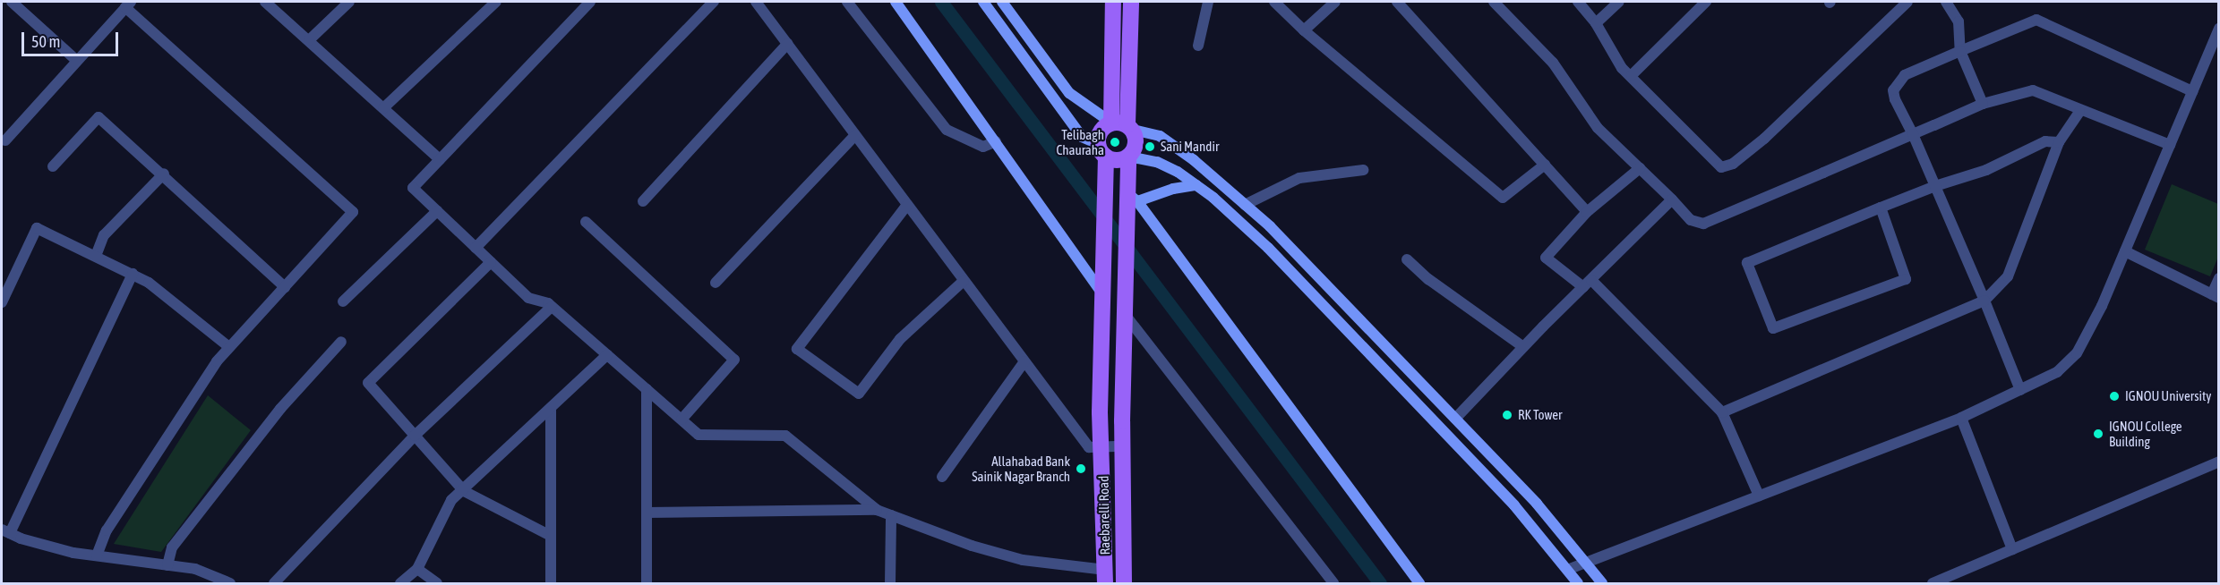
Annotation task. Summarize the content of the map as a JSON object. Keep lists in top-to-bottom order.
{
  "streets": {
    "main road": ["Raebarelli Road"]
  },
  "places": [
    "Telibagh Chauraha",
    "Sani Mandir",
    "IGNOU University",
    "RK Tower",
    "IGNOU College Building",
    "Allahabad Bank Sainik Nagar Branch"
  ],
  "scale_bar": "50 m"
}
